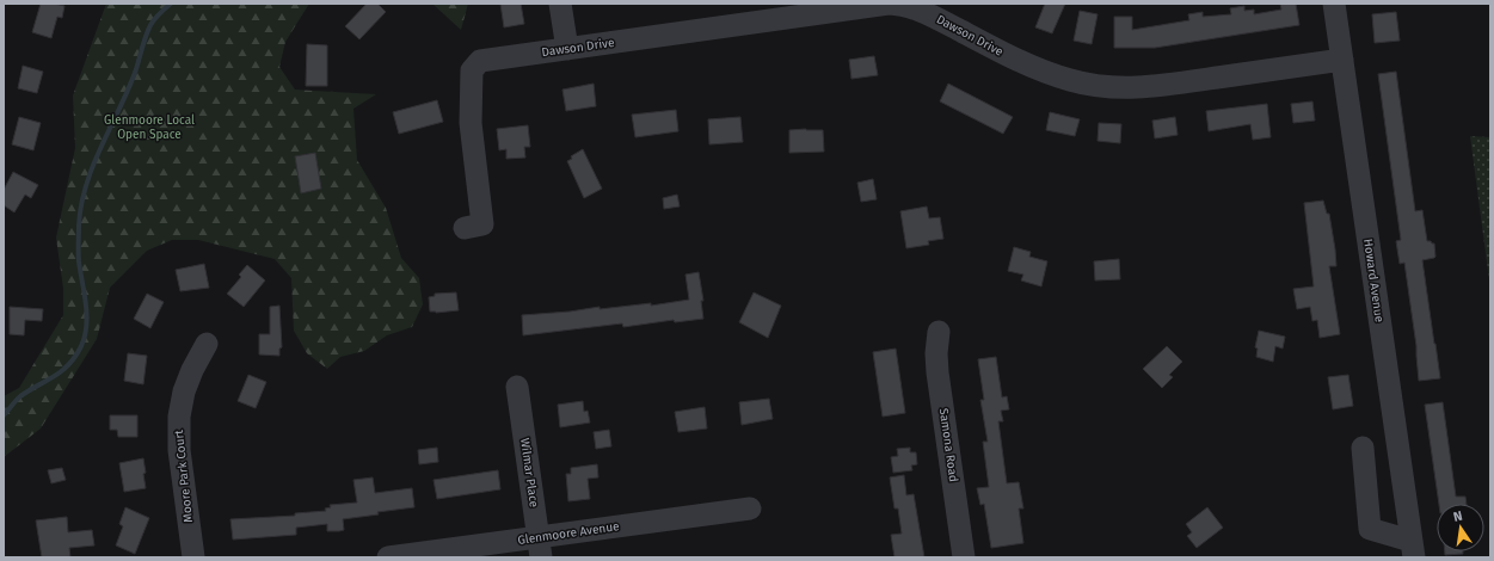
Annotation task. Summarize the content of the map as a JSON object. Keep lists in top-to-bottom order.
{
  "streets": {
    "street": [
      "Dawson Drive",
      "Howard Avenue",
      "Samona Road",
      "Wilmar Place",
      "Moore Park Court",
      "Glenmoore Avenue"
    ]
  },
  "crossings": [
    ["Dawson Drive", "Howard Avenue"],
    ["Wilmar Place", "Glenmoore Avenue"]
  ],
  "parks": ["Glenmoore Local Open Space"],
  "north": "top"
}
